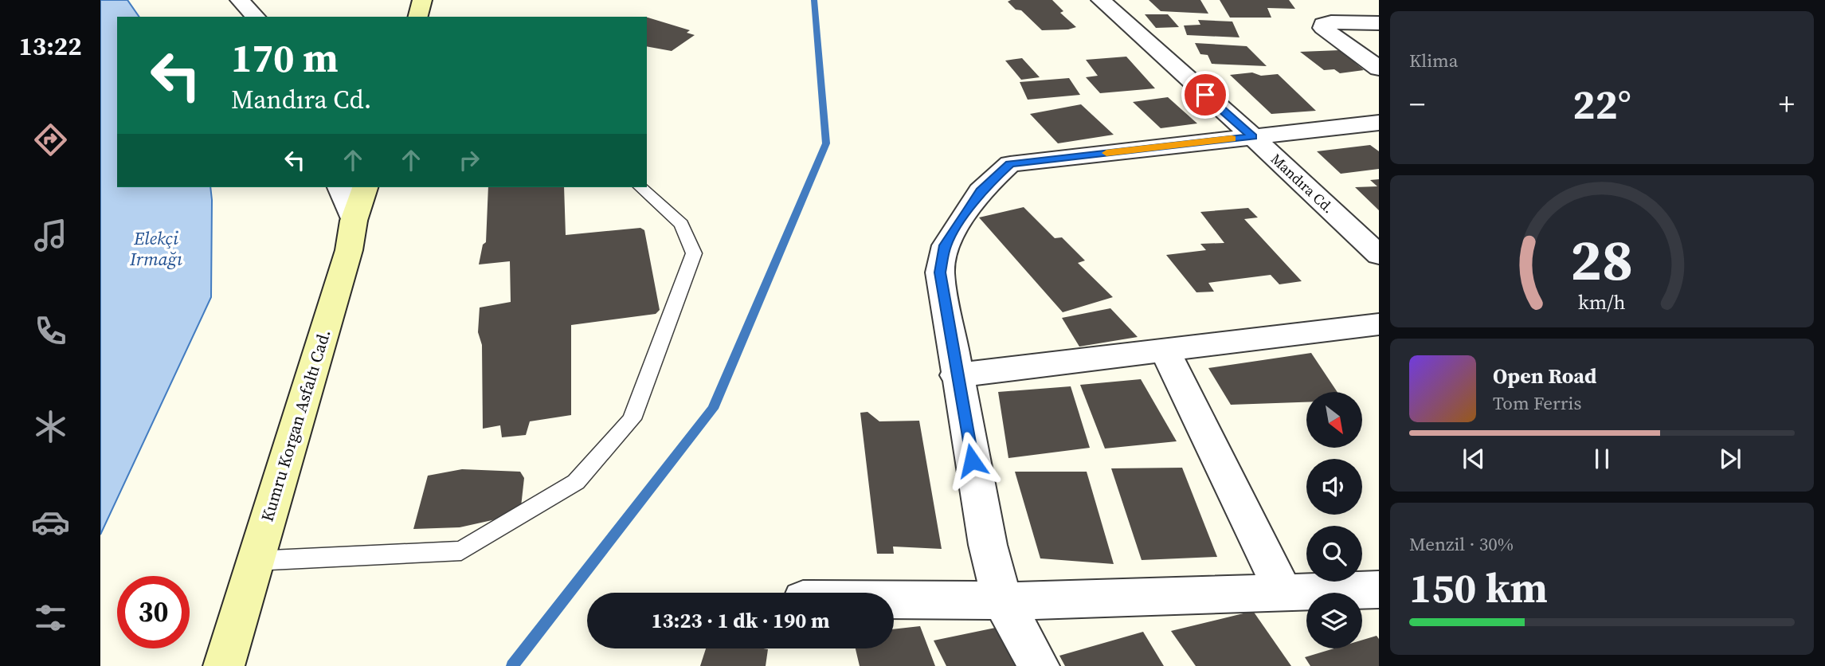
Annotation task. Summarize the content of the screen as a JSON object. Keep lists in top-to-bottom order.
{
  "streets": {
    "main road": ["Kumru Korgan Asfaltı Cad."],
    "street": ["Mandıra Cd."]
  },
  "water": ["Elekçi Irmağı"],
  "north": "bottom right",
  "page": {
    "tabs": "13:22",
    "tile": [
      "Klima",
      ["Menzil · 30%", "150 km"]
    ],
    "turn": ["170 m", "Mandıra Cd."],
    "heat": ["−", "22°", "+"],
    "song": ["Open Road", "Tom Ferris"],
    "limit": "30",
    "trip": "13:23 · 1 dk · 190 m",
    "gauge": ["28", "km/h"]
  }
}
